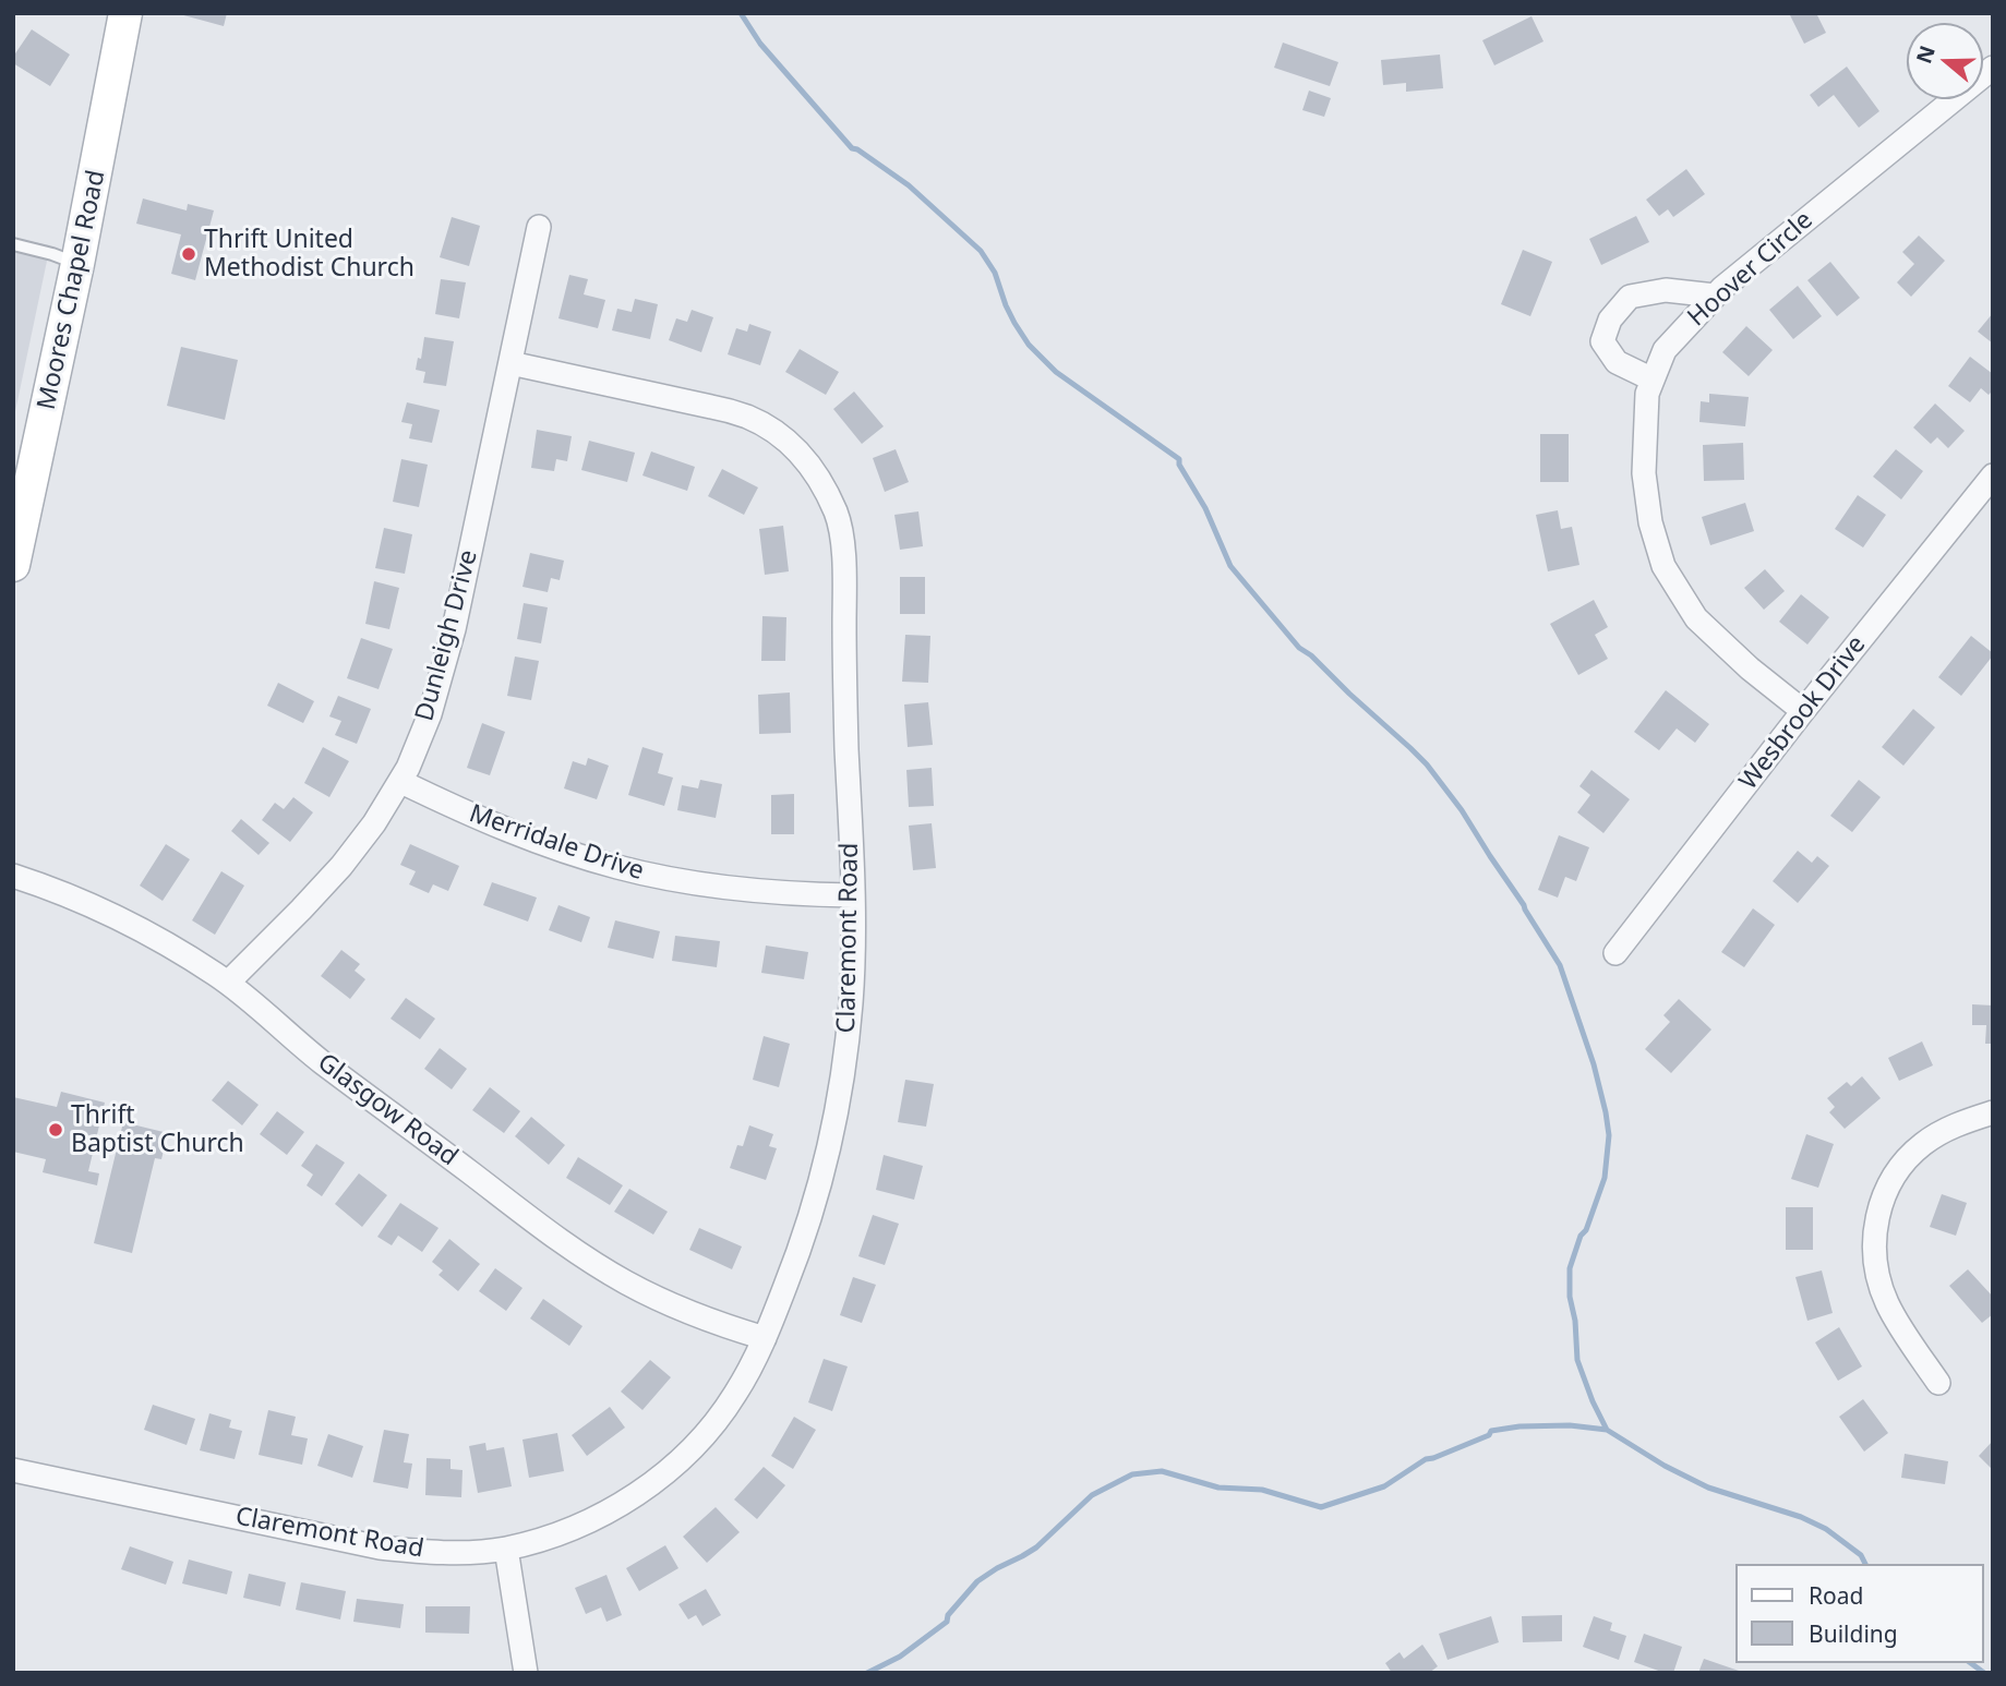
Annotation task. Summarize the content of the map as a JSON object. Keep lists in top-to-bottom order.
{
  "streets": {
    "main road": ["Moores Chapel Road"],
    "street": [
      "Hoover Circle",
      "Dunleigh Drive",
      "Wesbrook Drive",
      "Merridale Drive",
      "Claremont Road",
      "Glasgow Road"
    ]
  },
  "crossings": [
    ["Hoover Circle", "Wesbrook Drive"],
    ["Dunleigh Drive", "Merridale Drive"],
    ["Dunleigh Drive", "Claremont Road"],
    ["Dunleigh Drive", "Glasgow Road"],
    ["Merridale Drive", "Claremont Road"],
    ["Claremont Road", "Glasgow Road"]
  ],
  "places": ["Thrift United Methodist Church", "Thrift Baptist Church"],
  "legend": ["Road", "Building"],
  "north": "left"
}
